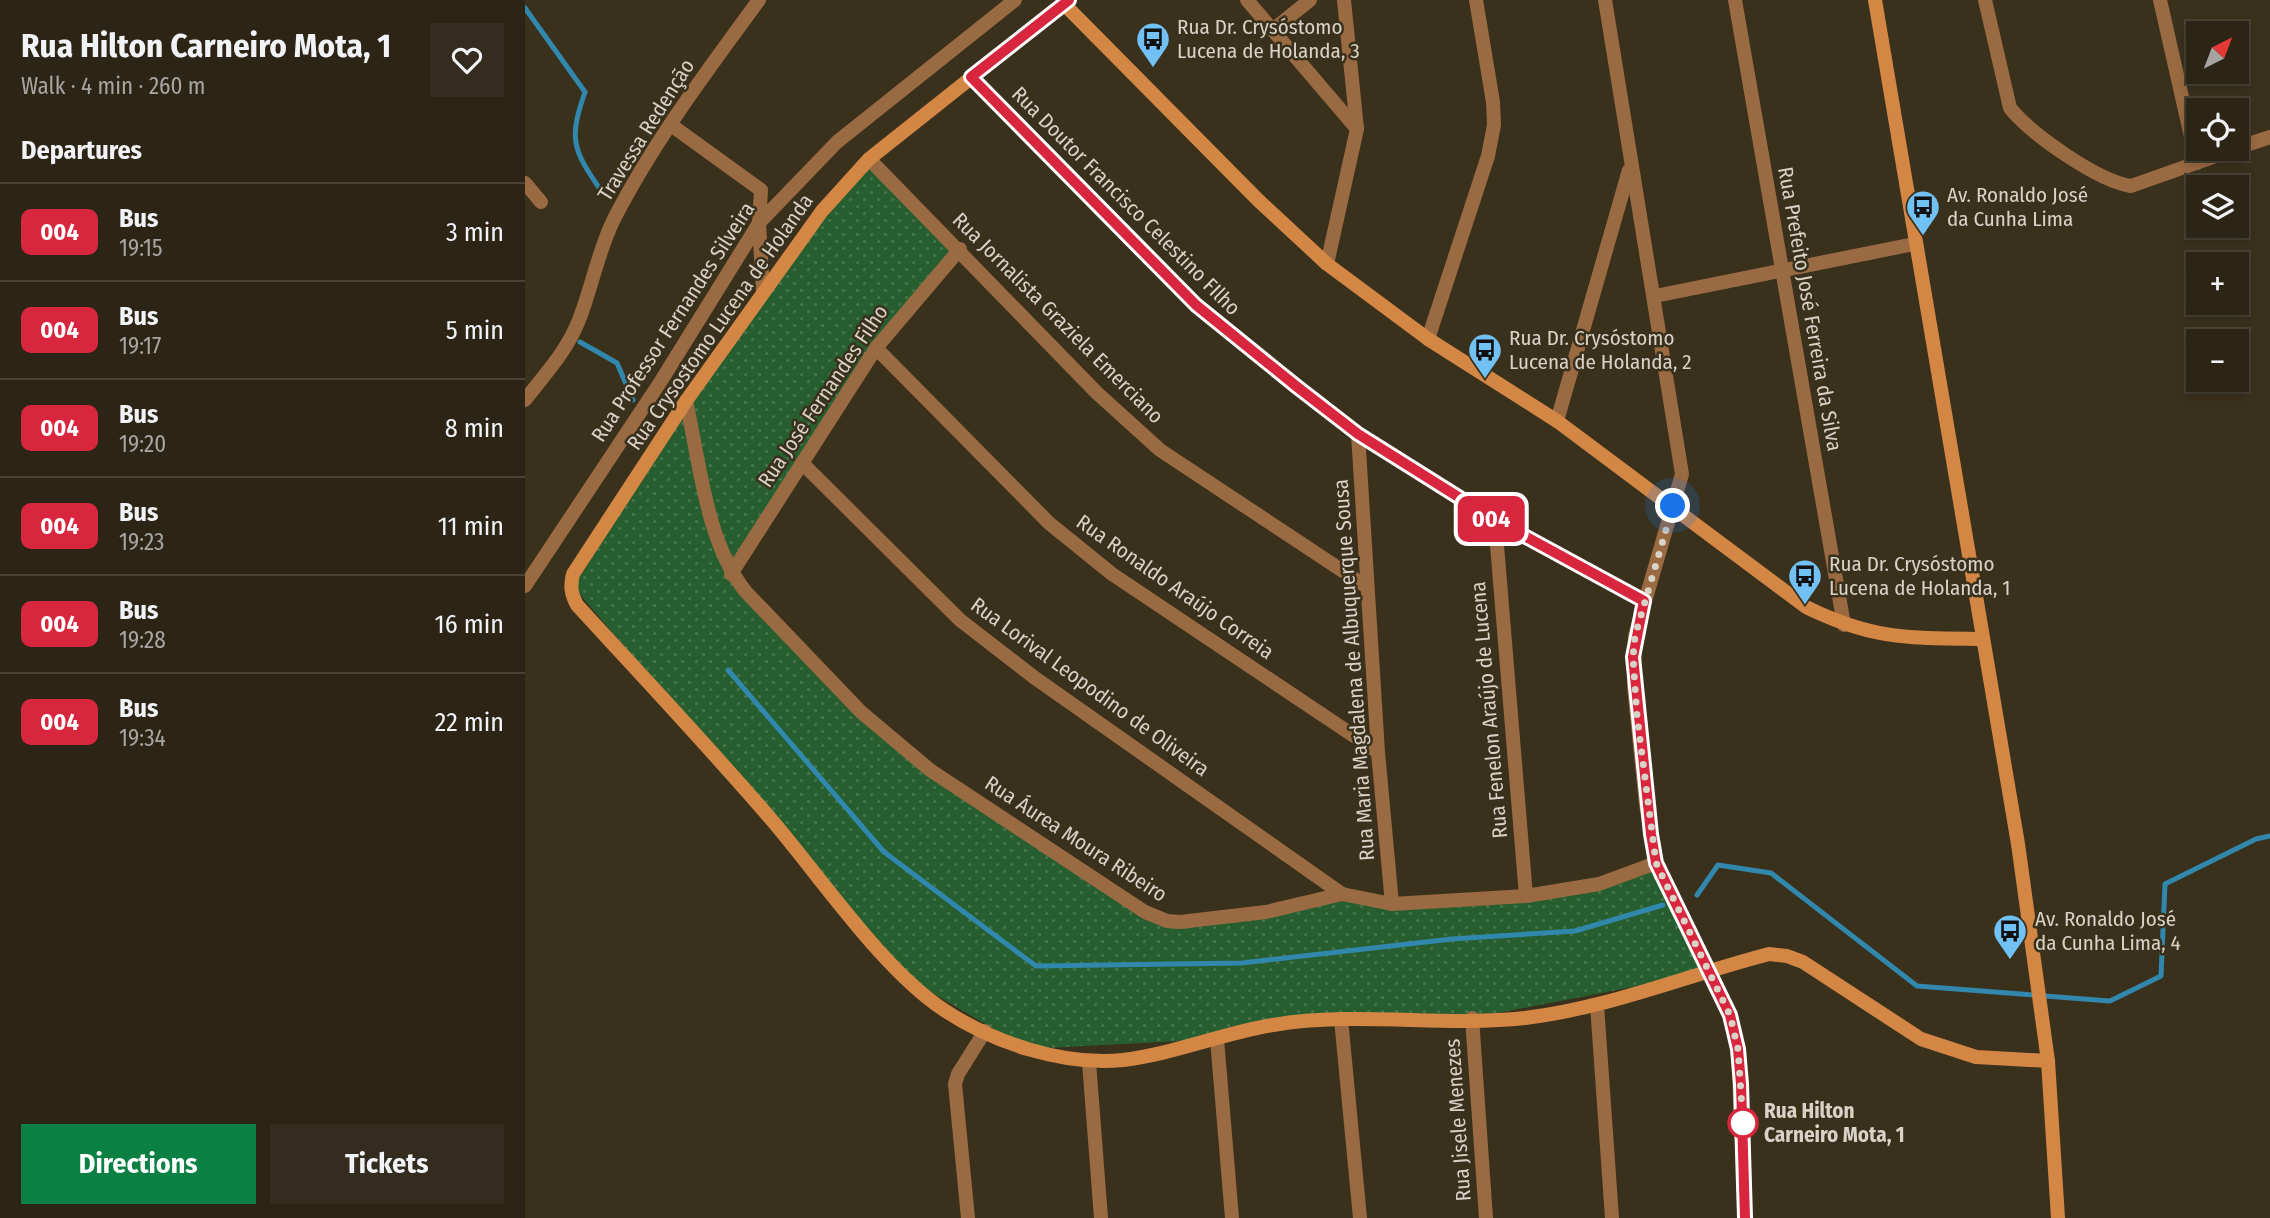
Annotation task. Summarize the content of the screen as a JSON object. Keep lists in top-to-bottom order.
{
  "streets": {
    "street": [
      "Travessa Redenção",
      "Rua Doutor Francisco Celestino FIlho",
      "Rua Prefeito José Ferreira da Silva",
      "Rua Jornalista Graziela Emerciano",
      "Rua Professor Fernandes Silveira",
      "Rua Crysostomo Lucena de Holanda",
      "Rua José Fernandes Filho",
      "Rua Ronaldo Araújo Correia",
      "Rua Maria Magdalena de Albuquerque Sousa",
      "Rua Lorival Leopodino de Oliveira",
      "Rua Fenelon Araújo de Lucena",
      "Rua Áurea Moura Ribeiro",
      "Rua Jisele Menezes"
    ]
  },
  "crossings": [
    ["Rua Doutor Francisco Celestino FIlho", "Rua Crysostomo Lucena de Holanda"],
    ["Rua Doutor Francisco Celestino FIlho", "Rua Maria Magdalena de Albuquerque Sousa"],
    ["Rua Doutor Francisco Celestino FIlho", "Rua Fenelon Araújo de Lucena"],
    ["Rua Prefeito José Ferreira da Silva", "Rua Crysostomo Lucena de Holanda"],
    ["Rua Jornalista Graziela Emerciano", "Rua Crysostomo Lucena de Holanda"],
    ["Rua Jornalista Graziela Emerciano", "Rua José Fernandes Filho"],
    ["Rua Jornalista Graziela Emerciano", "Rua Maria Magdalena de Albuquerque Sousa"],
    ["Rua Crysostomo Lucena de Holanda", "Rua Áurea Moura Ribeiro"],
    ["Rua José Fernandes Filho", "Rua Ronaldo Araújo Correia"],
    ["Rua José Fernandes Filho", "Rua Lorival Leopodino de Oliveira"],
    ["Rua José Fernandes Filho", "Rua Áurea Moura Ribeiro"],
    ["Rua Ronaldo Araújo Correia", "Rua Maria Magdalena de Albuquerque Sousa"],
    ["Rua Maria Magdalena de Albuquerque Sousa", "Rua Áurea Moura Ribeiro"],
    ["Rua Lorival Leopodino de Oliveira", "Rua Áurea Moura Ribeiro"],
    ["Rua Fenelon Araújo de Lucena", "Rua Áurea Moura Ribeiro"]
  ],
  "places": {
    "bus stop": [
      "Rua Dr. Crysóstomo Lucena de Holanda, 3",
      "Av. Ronaldo José da Cunha Lima",
      "Rua Dr. Crysóstomo Lucena de Holanda, 2",
      "Rua Dr. Crysóstomo Lucena de Holanda, 1",
      "Av. Ronaldo José da Cunha Lima, 4"
    ],
    "other": ["Rua Hilton Carneiro Mota, 1"]
  },
  "lines": ["bus line 004"],
  "north": "top right",
  "page": {
    "heading": [
      ["Rua Hilton Carneiro Mota, 1", "Walk · 4 min · 260 m"],
      "Departures"
    ],
    "on_map": "004",
    "map_buttons": ["+", "−"],
    "list": [
      {
        "mark": "004",
        "name": "Bus",
        "note": "19:15",
        "value": "3 min"
      },
      {
        "mark": "004",
        "name": "Bus",
        "note": "19:17",
        "value": "5 min"
      },
      {
        "mark": "004",
        "name": "Bus",
        "note": "19:20",
        "value": "8 min"
      },
      {
        "mark": "004",
        "name": "Bus",
        "note": "19:23",
        "value": "11 min"
      },
      {
        "mark": "004",
        "name": "Bus",
        "note": "19:28",
        "value": "16 min"
      },
      {
        "mark": "004",
        "name": "Bus",
        "note": "19:34",
        "value": "22 min"
      }
    ],
    "buttons": ["Directions", "Tickets"]
  }
}
